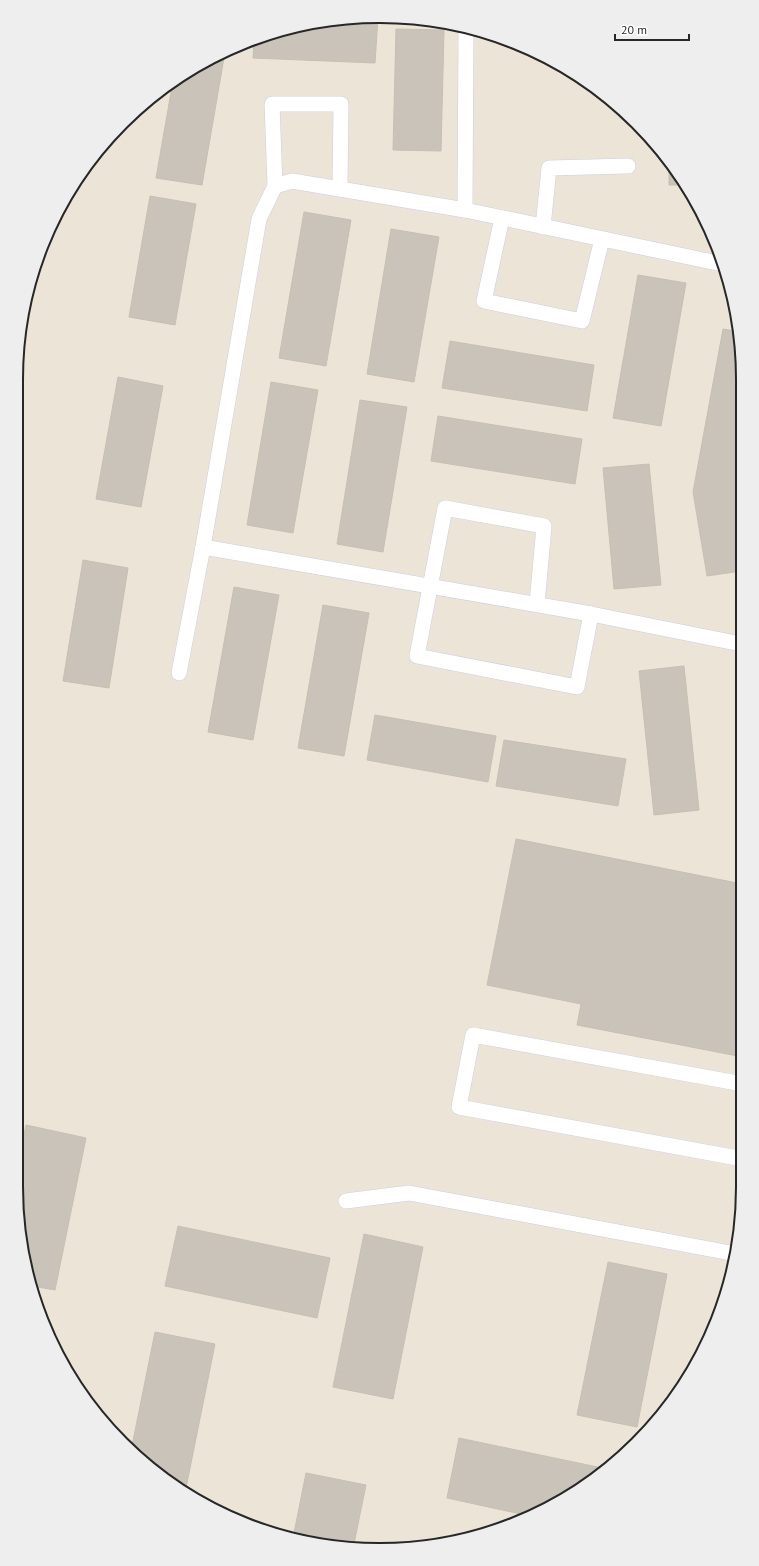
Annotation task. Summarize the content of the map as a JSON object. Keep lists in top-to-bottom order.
{
  "scale_bar": "20 m"
}
